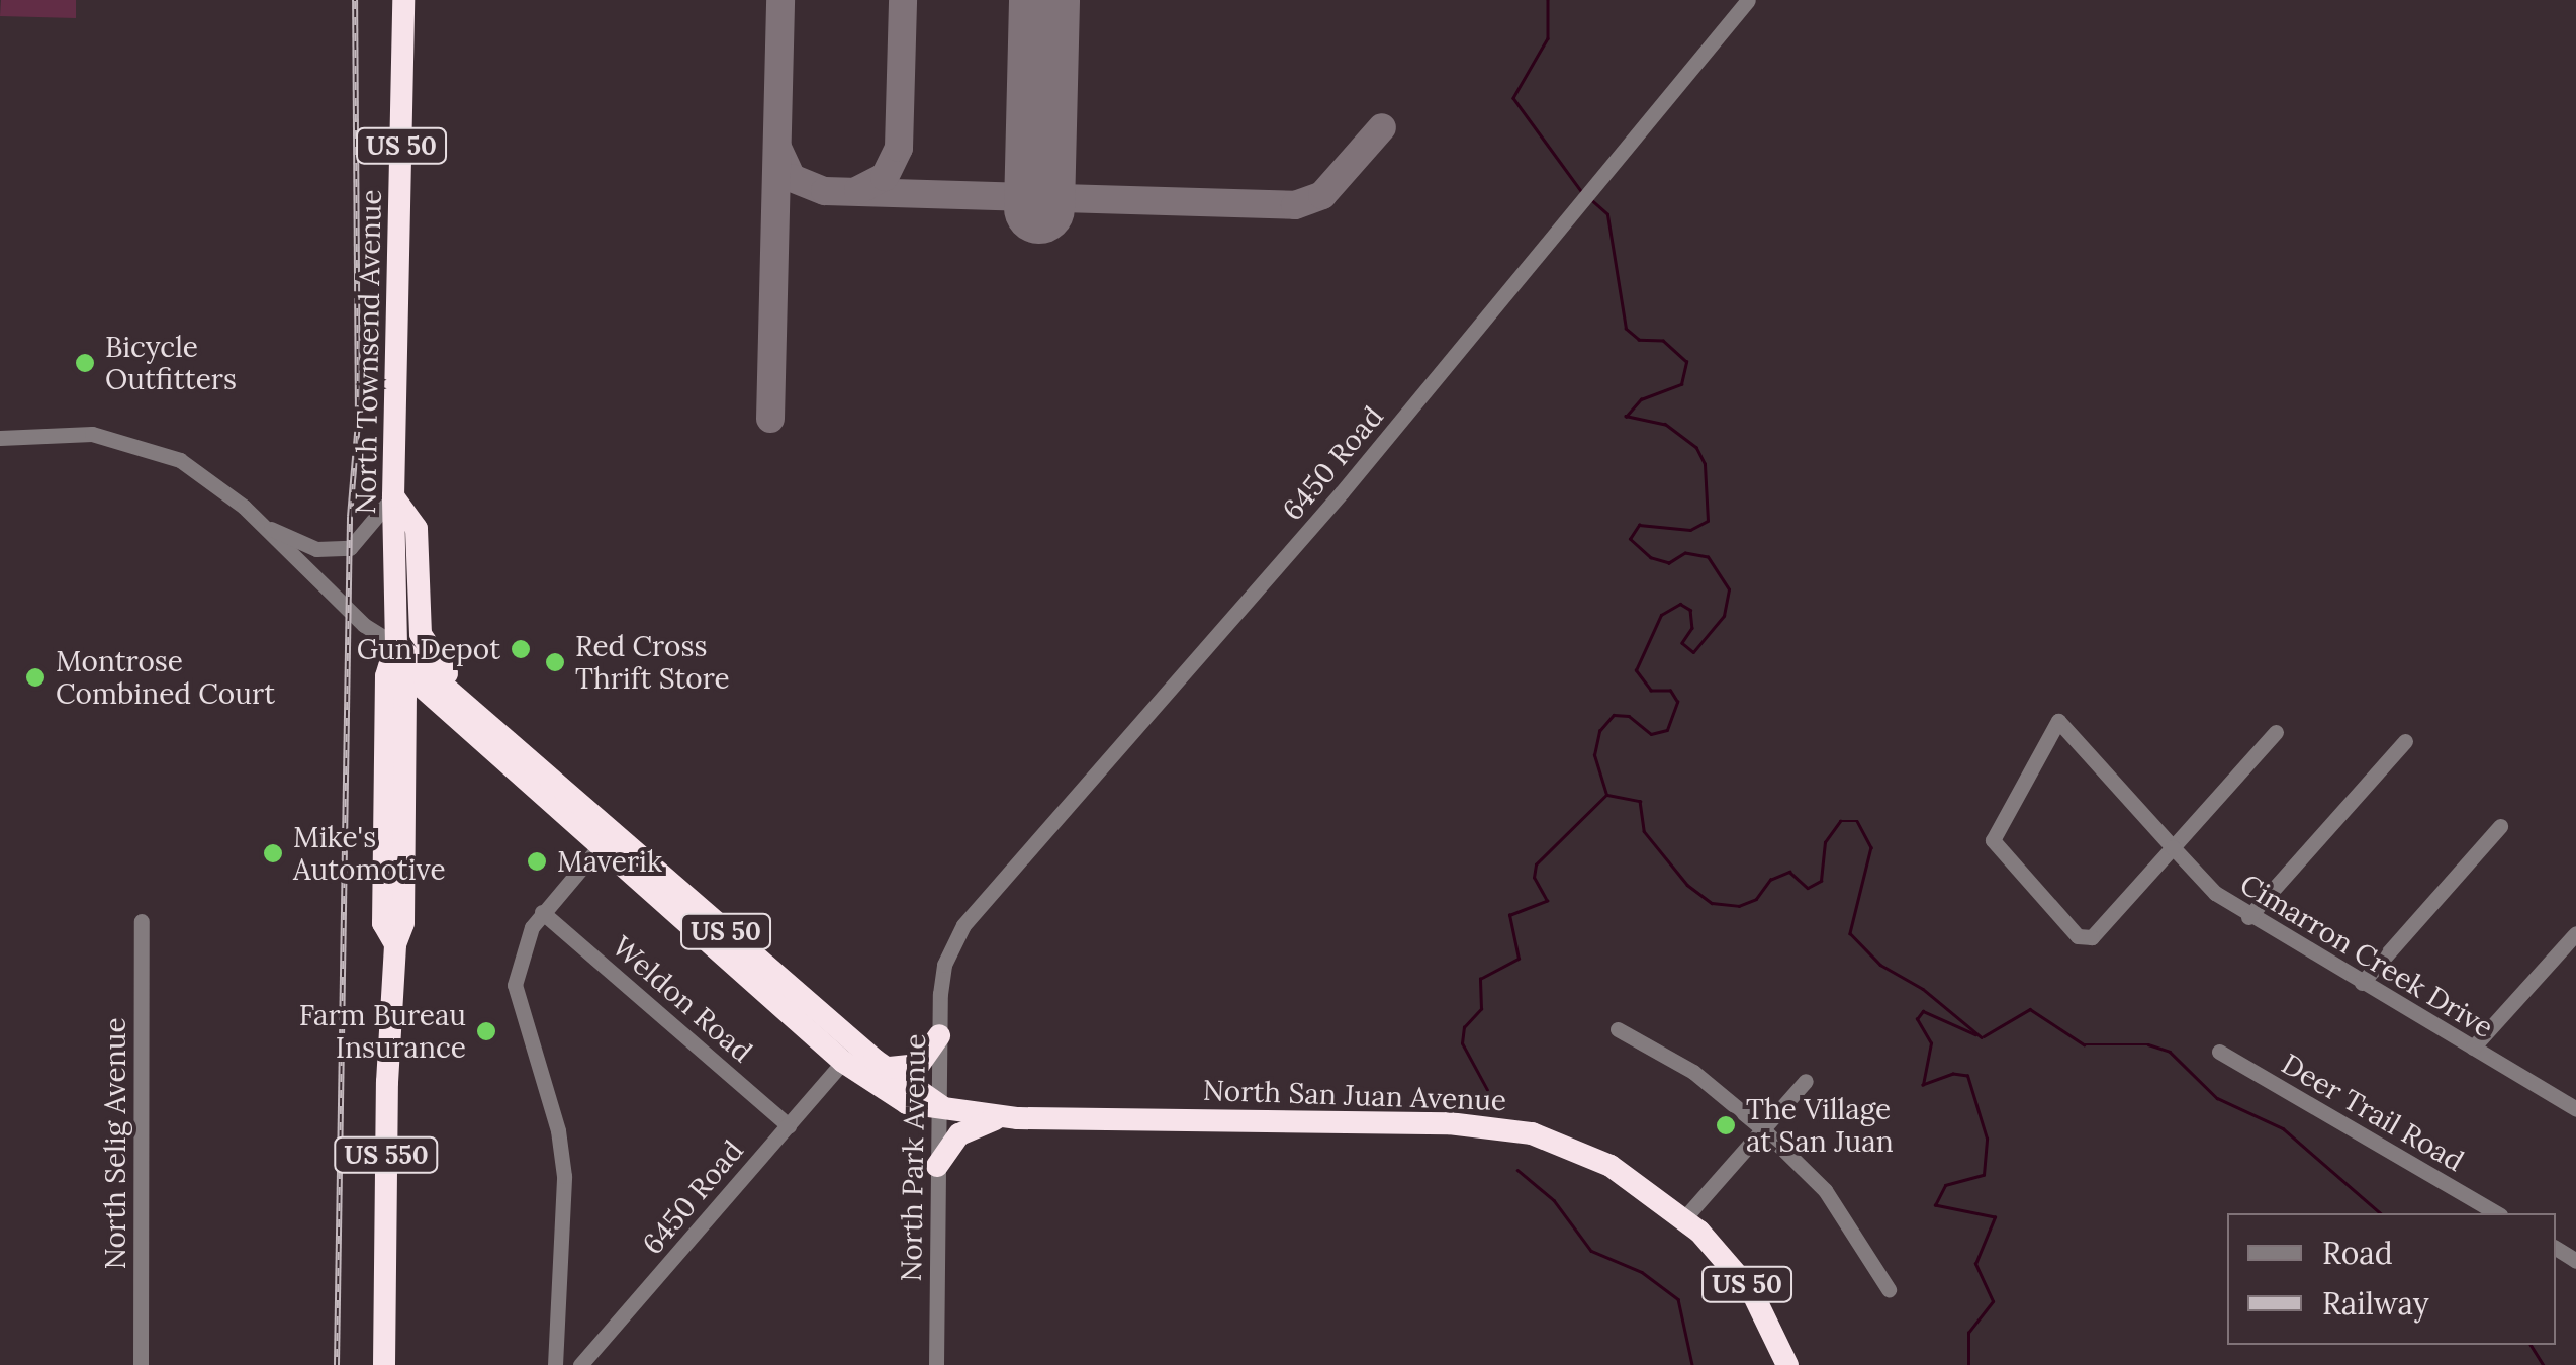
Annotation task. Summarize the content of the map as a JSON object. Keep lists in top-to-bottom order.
{
  "streets": {
    "highway": [
      "US 50",
      "North Townsend Avenue",
      "North San Juan Avenue",
      "US 550"
    ],
    "street": [
      "6450 Road",
      "Cimarron Creek Drive",
      "Weldon Road",
      "Deer Trail Road",
      "North Selig Avenue",
      "North Park Avenue"
    ]
  },
  "crossings": [
    ["US 50", "North Townsend Avenue"],
    ["US 50", "North San Juan Avenue"],
    ["North Townsend Avenue", "North San Juan Avenue"],
    ["6450 Road", "Weldon Road"],
    ["6450 Road", "North San Juan Avenue"],
    ["6450 Road", "North Park Avenue"],
    ["North San Juan Avenue", "North Park Avenue"]
  ],
  "places": [
    "Bicycle Outfitters",
    "Gun Depot",
    "Red Cross Thrift Store",
    "Montrose Combined Court",
    "Mike's Automotive",
    "Maverik",
    "Farm Bureau Insurance",
    "The Village at San Juan"
  ],
  "legend": ["Road", "Railway"]
}
